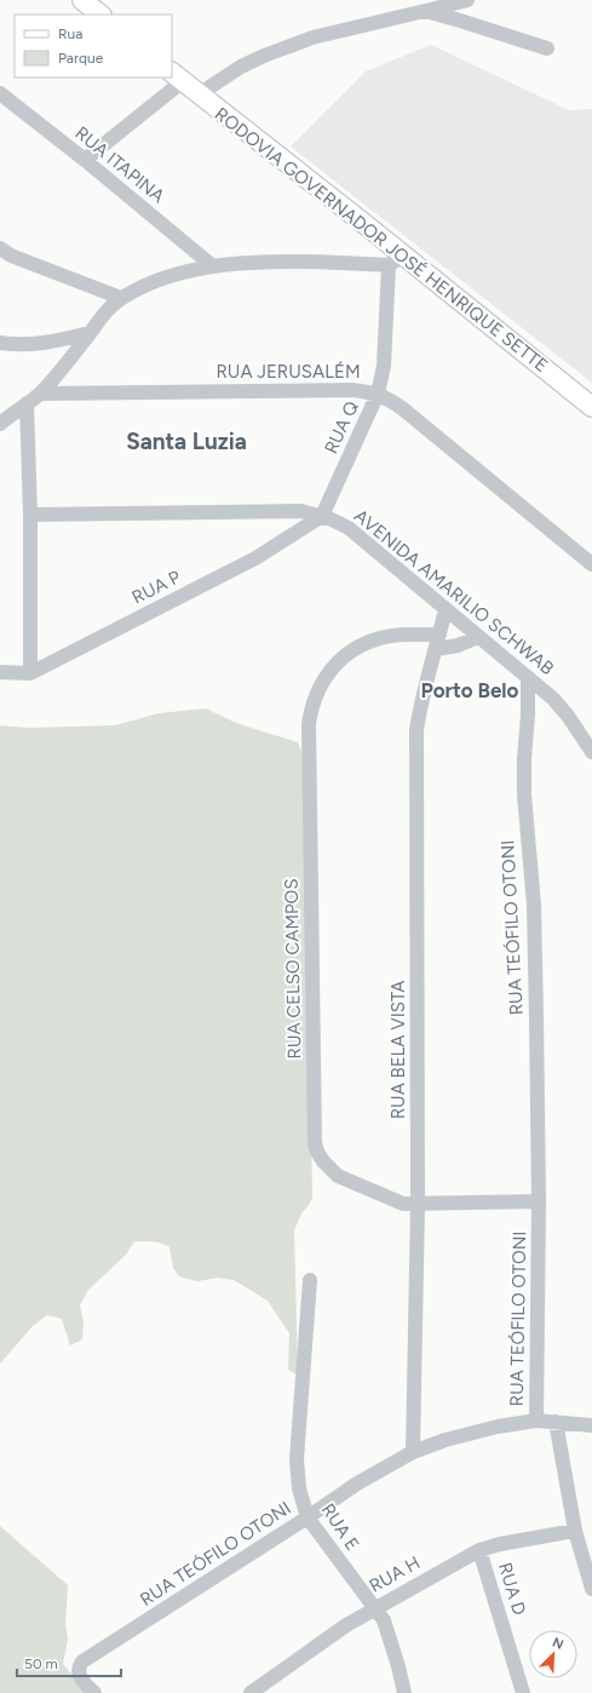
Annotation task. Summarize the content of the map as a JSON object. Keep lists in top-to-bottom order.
{
  "streets": {
    "main road": ["RODOVIA GOVERNADOR JOSÉ HENRIQUE SETTE"],
    "street": [
      "RUA ITAPINA",
      "RUA JERUSALÉM",
      "RUA Q",
      "RUA P",
      "AVENIDA AMARILIO SCHWAB",
      "RUA TEÓFILO OTONI",
      "RUA CELSO CAMPOS",
      "RUA BELA VISTA",
      "RUA E",
      "RUA H",
      "RUA D"
    ]
  },
  "crossings": [
    ["RODOVIA GOVERNADOR JOSÉ HENRIQUE SETTE", "RUA Q"],
    ["RUA JERUSALÉM", "RUA Q"],
    ["RUA Q", "RUA P"],
    ["RUA Q", "AVENIDA AMARILIO SCHWAB"],
    ["RUA P", "AVENIDA AMARILIO SCHWAB"],
    ["AVENIDA AMARILIO SCHWAB", "RUA TEÓFILO OTONI"],
    ["AVENIDA AMARILIO SCHWAB", "RUA BELA VISTA"],
    ["RUA TEÓFILO OTONI", "RUA CELSO CAMPOS"],
    ["RUA TEÓFILO OTONI", "RUA BELA VISTA"],
    ["RUA TEÓFILO OTONI", "RUA E"],
    ["RUA CELSO CAMPOS", "RUA BELA VISTA"],
    ["RUA E", "RUA H"],
    ["RUA H", "RUA D"]
  ],
  "districts": ["Santa Luzia", "Porto Belo"],
  "legend": ["Rua", "Parque"],
  "scale_bar": "50 m",
  "north": "top right"
}
